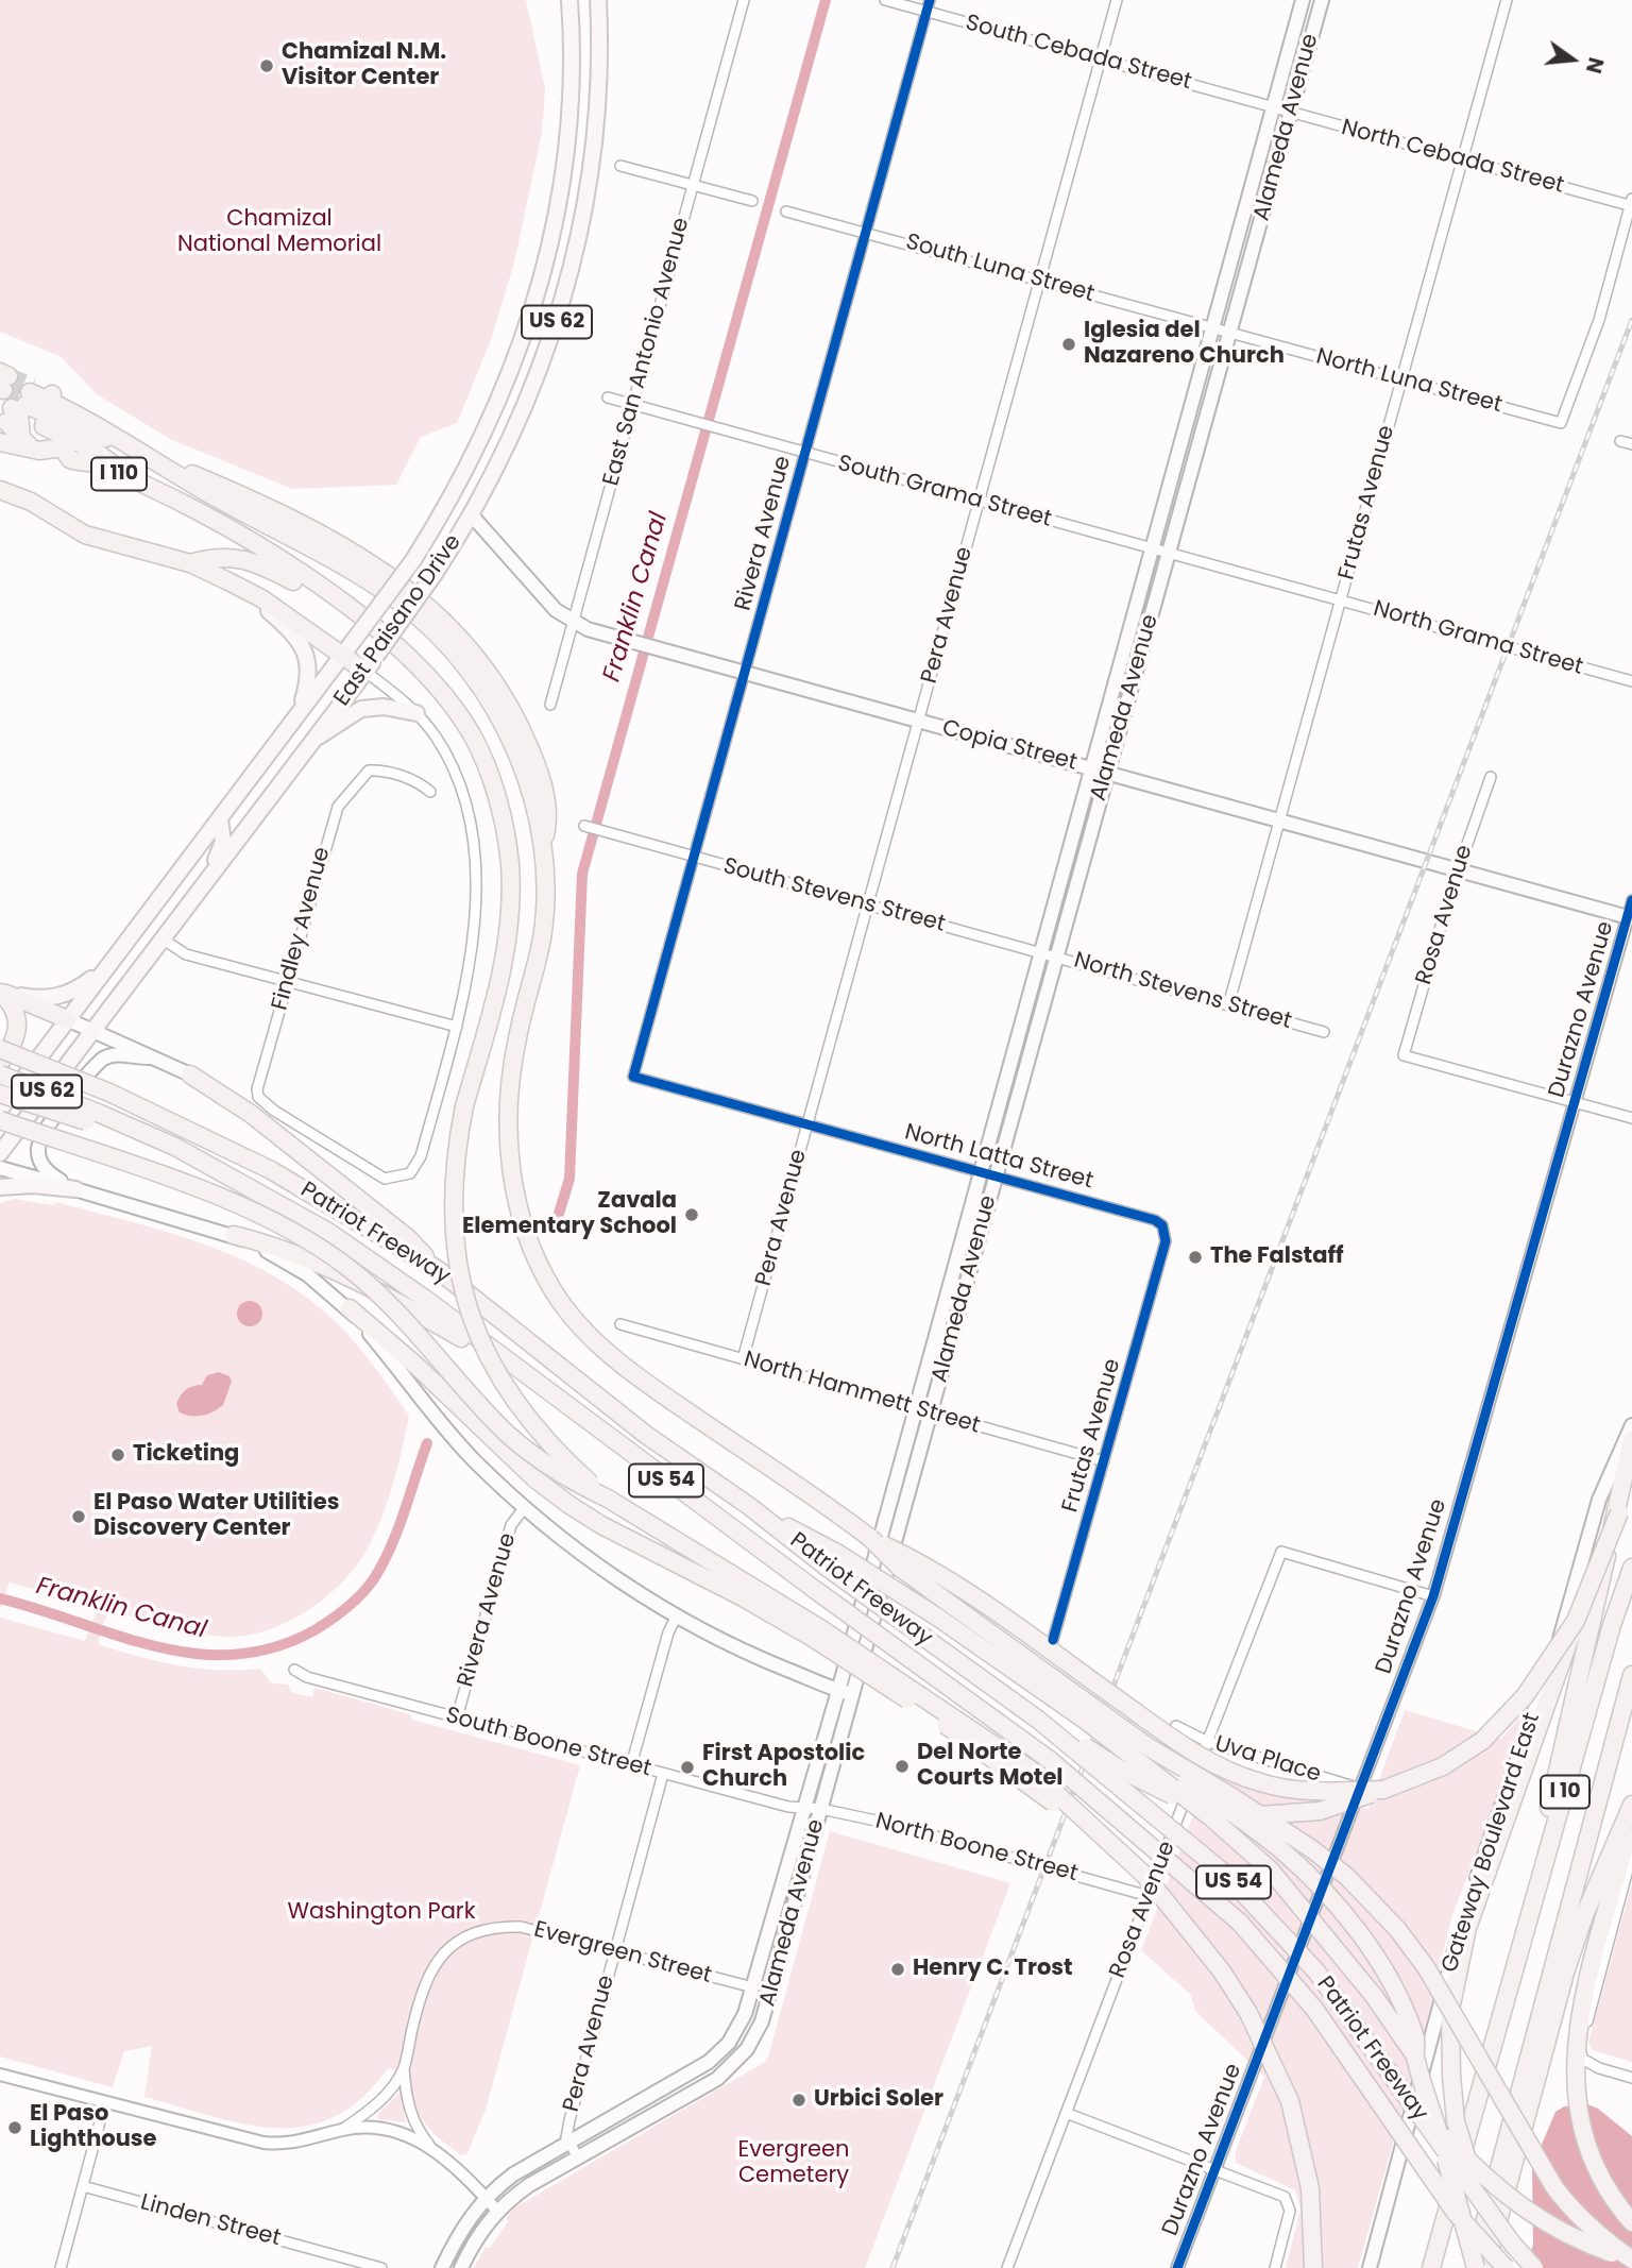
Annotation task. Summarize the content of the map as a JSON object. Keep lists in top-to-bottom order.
{
  "streets": {
    "highway": [
      "I 110",
      "Patriot Freeway",
      "US 54",
      "I 10"
    ],
    "main road": [
      "Alameda Avenue",
      "US 62",
      "East Paisano Drive",
      "Copia Street",
      "Gateway Boulevard East"
    ],
    "street": [
      "South Cebada Street",
      "North Cebada Street",
      "South Luna Street",
      "East San Antonio Avenue",
      "North Luna Street",
      "South Grama Street",
      "Frutas Avenue",
      "Rivera Avenue",
      "Pera Avenue",
      "North Grama Street",
      "South Stevens Street",
      "Rosa Avenue",
      "Findley Avenue",
      "North Stevens Street",
      "Durazno Avenue",
      "North Latta Street",
      "North Hammett Street",
      "South Boone Street",
      "Uva Place",
      "North Boone Street",
      "Evergreen Street",
      "Linden Street"
    ]
  },
  "crossings": [
    ["South Cebada Street", "Alameda Avenue"],
    ["South Cebada Street", "North Cebada Street"],
    ["South Cebada Street", "Rivera Avenue"],
    ["South Cebada Street", "Pera Avenue"],
    ["Alameda Avenue", "North Cebada Street"],
    ["Alameda Avenue", "South Luna Street"],
    ["Alameda Avenue", "North Luna Street"],
    ["Alameda Avenue", "South Grama Street"],
    ["Alameda Avenue", "Pera Avenue"],
    ["Alameda Avenue", "North Grama Street"],
    ["Alameda Avenue", "Copia Street"],
    ["Alameda Avenue", "South Stevens Street"],
    ["Alameda Avenue", "North Stevens Street"],
    ["Alameda Avenue", "North Latta Street"],
    ["Alameda Avenue", "North Hammett Street"],
    ["Alameda Avenue", "South Boone Street"],
    ["Alameda Avenue", "North Boone Street"],
    ["Alameda Avenue", "Evergreen Street"],
    ["North Cebada Street", "North Luna Street"],
    ["North Cebada Street", "Frutas Avenue"],
    ["South Luna Street", "North Luna Street"],
    ["South Luna Street", "Rivera Avenue"],
    ["South Luna Street", "Pera Avenue"],
    ["East San Antonio Avenue", "South Grama Street"],
    ["East San Antonio Avenue", "Copia Street"],
    ["North Luna Street", "Frutas Avenue"],
    ["South Grama Street", "Rivera Avenue"],
    ["South Grama Street", "Pera Avenue"],
    ["South Grama Street", "North Grama Street"],
    ["Frutas Avenue", "North Grama Street"],
    ["Frutas Avenue", "Copia Street"],
    ["Frutas Avenue", "North Stevens Street"],
    ["Frutas Avenue", "North Latta Street"],
    ["Frutas Avenue", "North Hammett Street"],
    ["Rivera Avenue", "Copia Street"],
    ["Rivera Avenue", "South Stevens Street"],
    ["Rivera Avenue", "North Latta Street"],
    ["Rivera Avenue", "South Boone Street"],
    ["Pera Avenue", "Copia Street"],
    ["Pera Avenue", "South Stevens Street"],
    ["Pera Avenue", "North Latta Street"],
    ["Pera Avenue", "North Hammett Street"],
    ["Pera Avenue", "South Boone Street"],
    ["Pera Avenue", "Evergreen Street"],
    ["East Paisano Drive", "Copia Street"],
    ["Copia Street", "Rosa Avenue"],
    ["Copia Street", "Durazno Avenue"],
    ["South Stevens Street", "North Stevens Street"],
    ["Rosa Avenue", "Durazno Avenue"],
    ["Rosa Avenue", "Uva Place"],
    ["Rosa Avenue", "North Boone Street"],
    ["Durazno Avenue", "Uva Place"],
    ["Patriot Freeway", "US 54"],
    ["South Boone Street", "North Boone Street"]
  ],
  "water": ["Franklin Canal"],
  "parks": ["Chamizal National Memorial", "Washington Park", "Evergreen Cemetery"],
  "places": [
    "Chamizal N.M. Visitor Center",
    "Iglesia del Nazareno Church",
    "Zavala Elementary School",
    "The Falstaff",
    "Ticketing",
    "El Paso Water Utilities Discovery Center",
    "Del Norte Courts Motel",
    "First Apostolic Church",
    "Henry C. Trost",
    "Urbici Soler",
    "El Paso Lighthouse"
  ],
  "north": "right"
}
